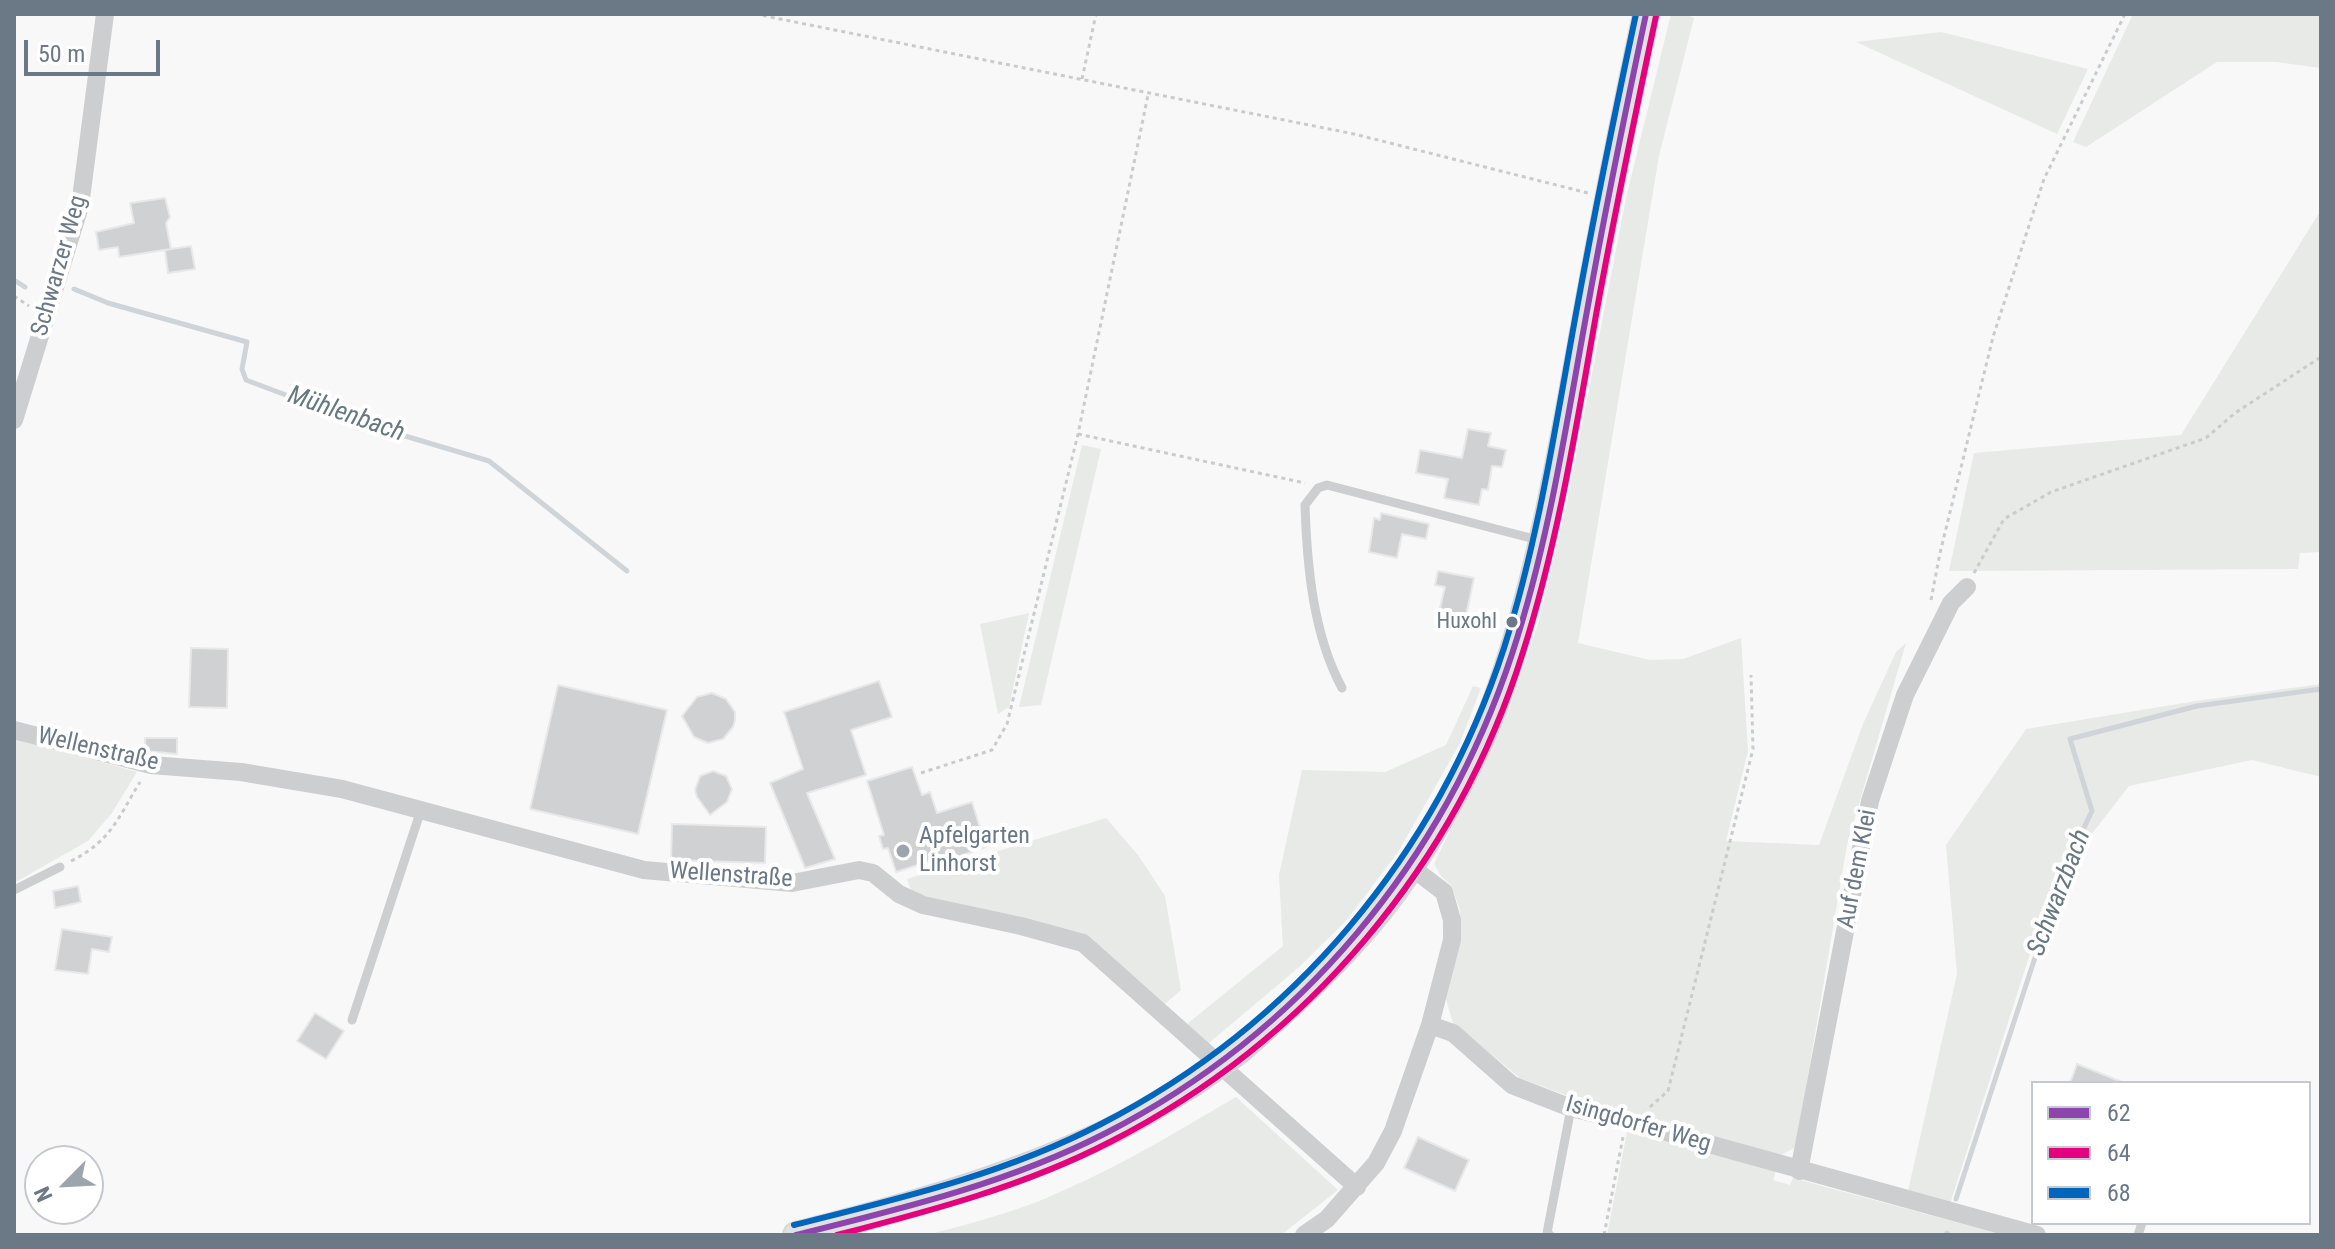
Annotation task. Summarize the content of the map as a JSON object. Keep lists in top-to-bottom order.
{
  "streets": {
    "street": [
      "Schwarzer Weg",
      "Wellenstraße",
      "Auf dem Klei",
      "Isingdorfer Weg"
    ]
  },
  "crossings": [
    ["Auf dem Klei", "Isingdorfer Weg"]
  ],
  "water": ["Mühlenbach", "Schwarzbach"],
  "places": ["Huxohl", "Apfelgarten Linhorst"],
  "lines": ["transit line 62", "transit line 68", "transit line 64"],
  "legend": ["62", "64", "68"],
  "scale_bar": "50 m",
  "north": "bottom left"
}
